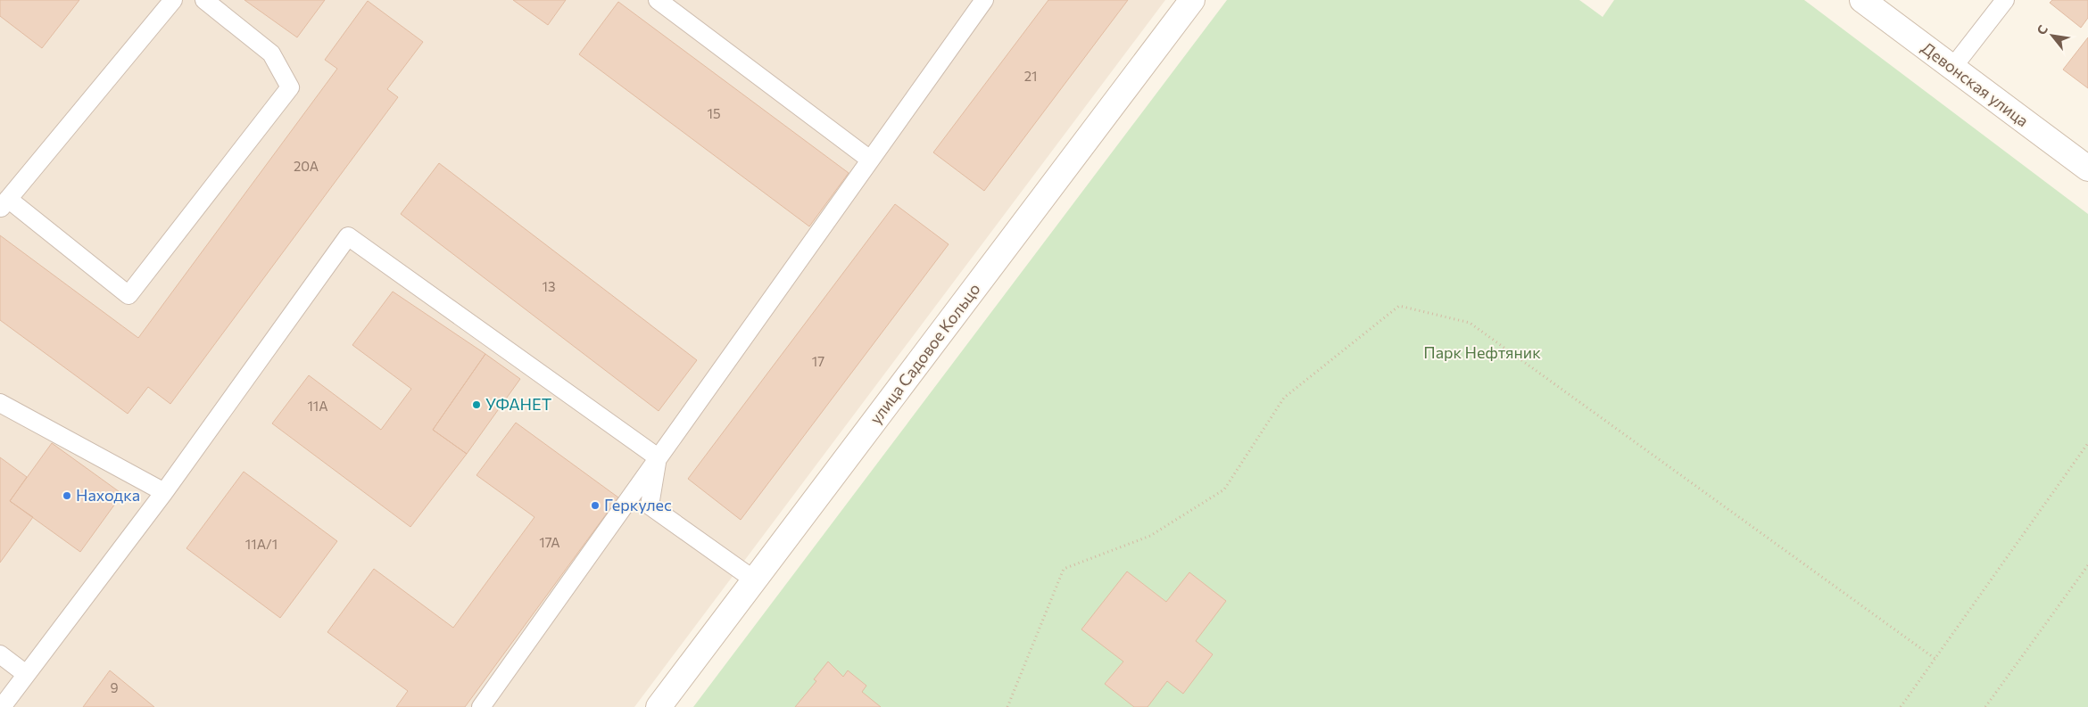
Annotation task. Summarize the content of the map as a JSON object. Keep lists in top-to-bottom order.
{
  "streets": {
    "main road": ["Девонская улица", "улица Садовое Кольцо"]
  },
  "parks": ["Парк Нефтяник"],
  "places": ["УФАНЕТ", "Находка", "Геркулес"],
  "house_numbers": [
    "21",
    "15",
    "20А",
    "13",
    "17",
    "11А",
    "17А",
    "11А/1",
    "9"
  ],
  "north": "top left"
}
